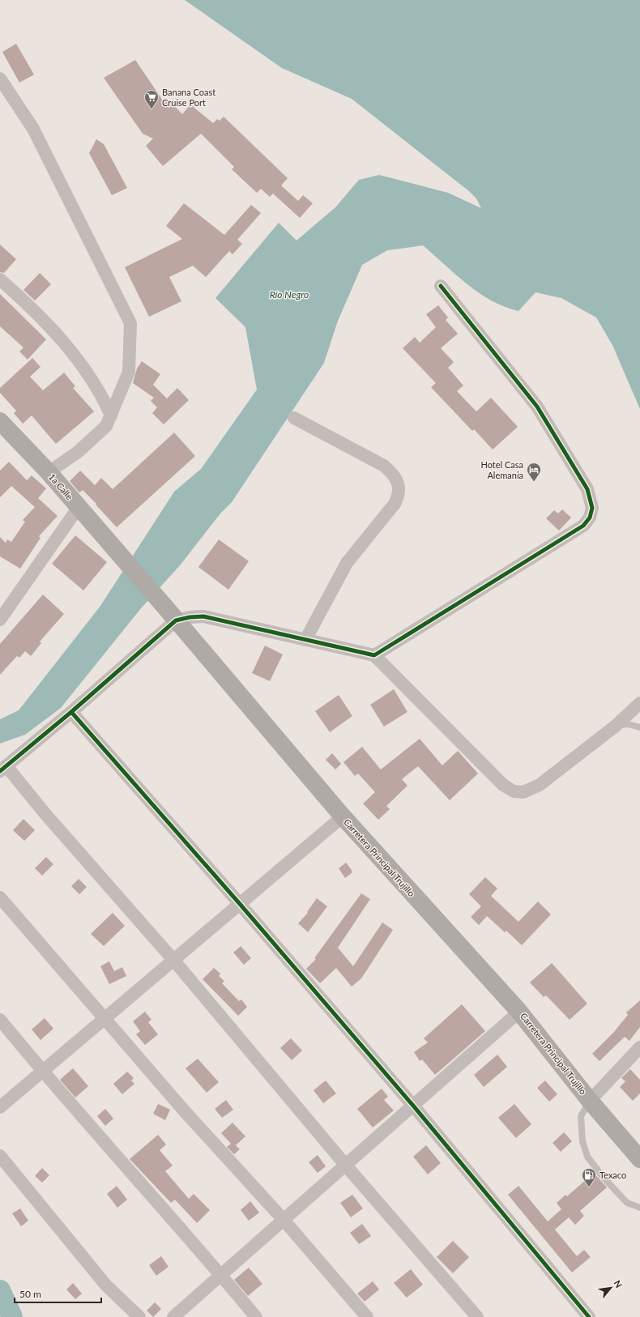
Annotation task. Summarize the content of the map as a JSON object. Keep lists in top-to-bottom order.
{
  "streets": {
    "main road": ["1a Calle", "Carretera Principal Trujillo"]
  },
  "crossings": [
    ["1a Calle", "Carretera Principal Trujillo"]
  ],
  "water": ["Río Negro"],
  "places": {
    "supermarket": ["Banana Coast Cruise Port"],
    "hotel": ["Hotel Casa Alemania"],
    "fuel station": ["Texaco"]
  },
  "scale_bar": "50 m",
  "north": "top right"
}
